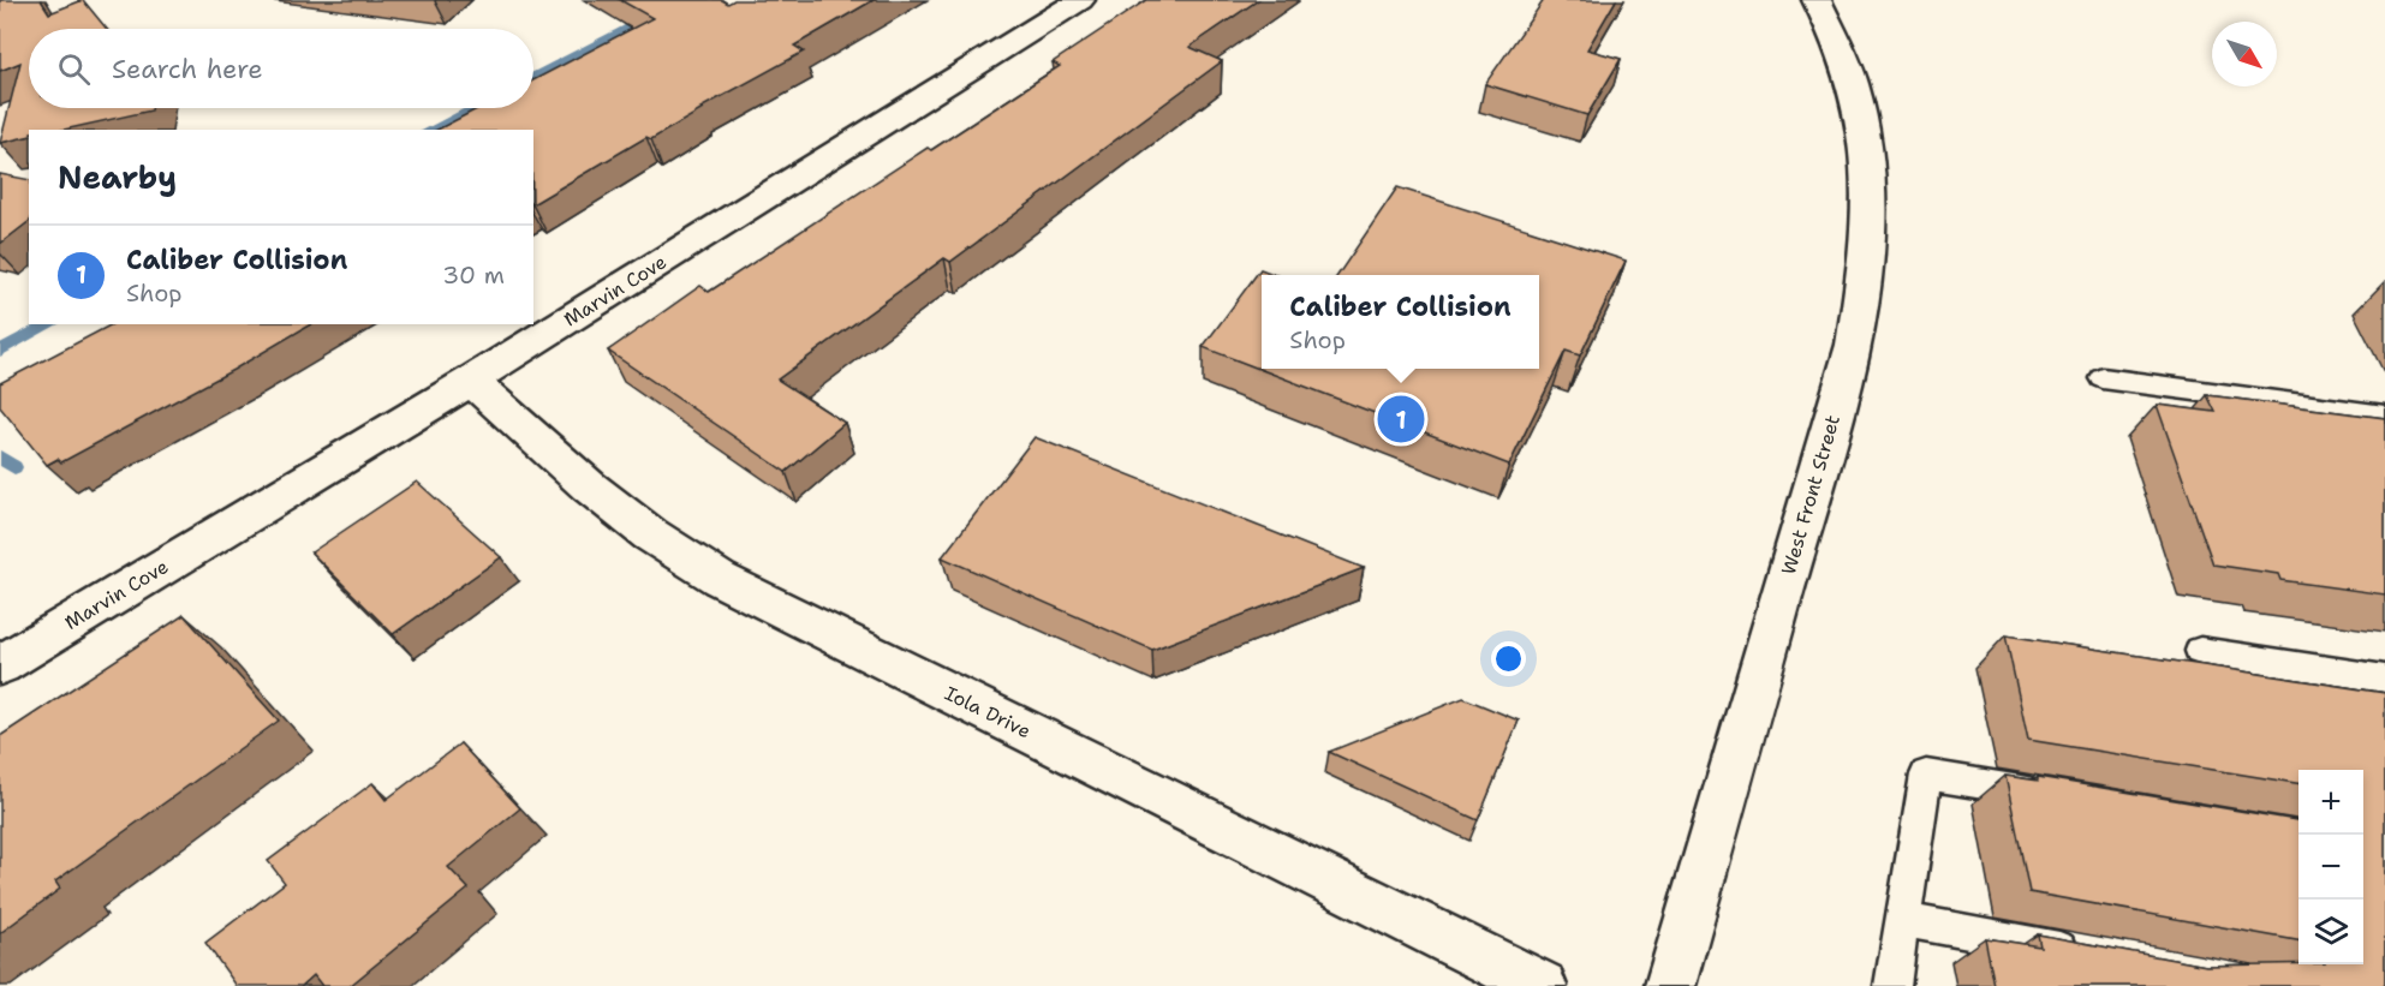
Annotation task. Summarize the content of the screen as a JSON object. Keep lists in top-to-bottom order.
{
  "streets": {
    "street": ["Marvin Cove", "West Front Street", "Iola Drive"]
  },
  "crossings": [
    ["Marvin Cove", "Iola Drive"]
  ],
  "north": "bottom right",
  "page": {
    "search": "Search here",
    "heading": "Nearby",
    "list": [
      {
        "mark": "1",
        "name": "Caliber Collision",
        "note": "Shop",
        "value": "30 m"
      }
    ],
    "popup": ["Caliber Collision", "Shop"],
    "pins": "1",
    "map_buttons": ["+", "−"]
  }
}
